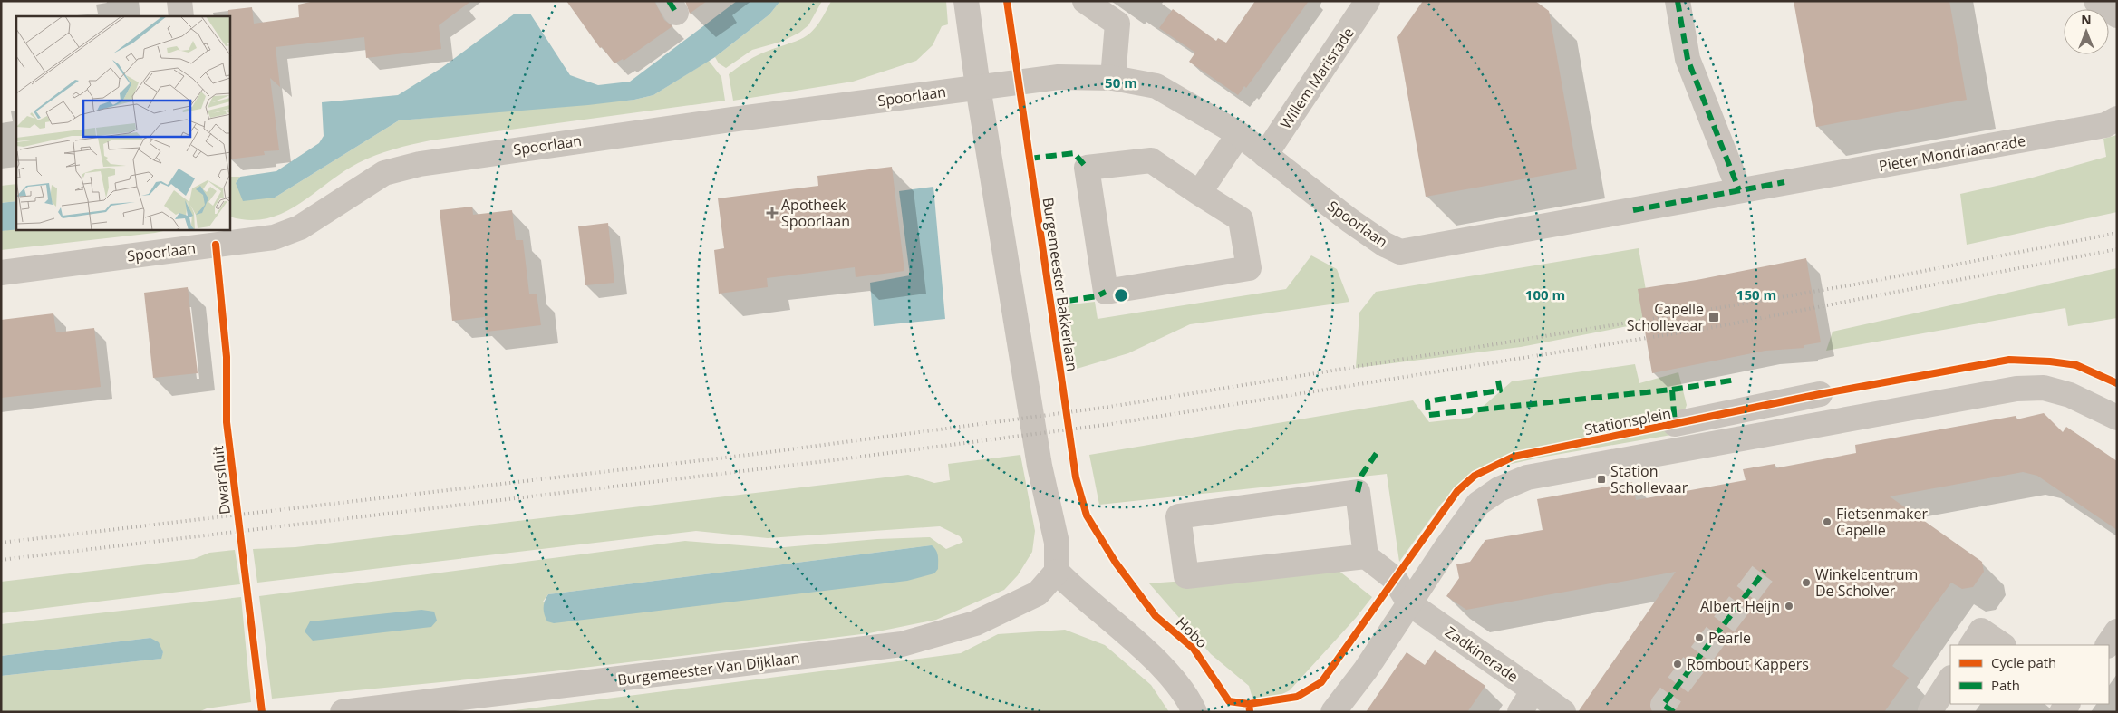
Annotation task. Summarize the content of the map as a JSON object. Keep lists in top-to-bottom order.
{
  "streets": {
    "street": [
      "Willem Marisrade",
      "Spoorlaan",
      "Pieter Mondriaanrade",
      "Stationsplein",
      "Zadkinerade",
      "Burgemeester Van Dijklaan"
    ],
    "cycle path": ["Burgemeester Bakkerlaan", "Dwarsfluit"]
  },
  "crossings": [
    ["Willem Marisrade", "Spoorlaan"],
    ["Spoorlaan", "Pieter Mondriaanrade"]
  ],
  "places": {
    "health": ["Apotheek Spoorlaan"],
    "transit": ["Capelle Schollevaar", "Station Schollevaar"],
    "other": [
      "Fietsenmaker Capelle",
      "Winkelcentrum De Scholver",
      "Albert Heijn",
      "Pearle",
      "Rombout Kappers"
    ]
  },
  "legend": ["Cycle path", "Path"],
  "north": "top",
  "rings": ["50 m", "100 m", "150 m"]
}
